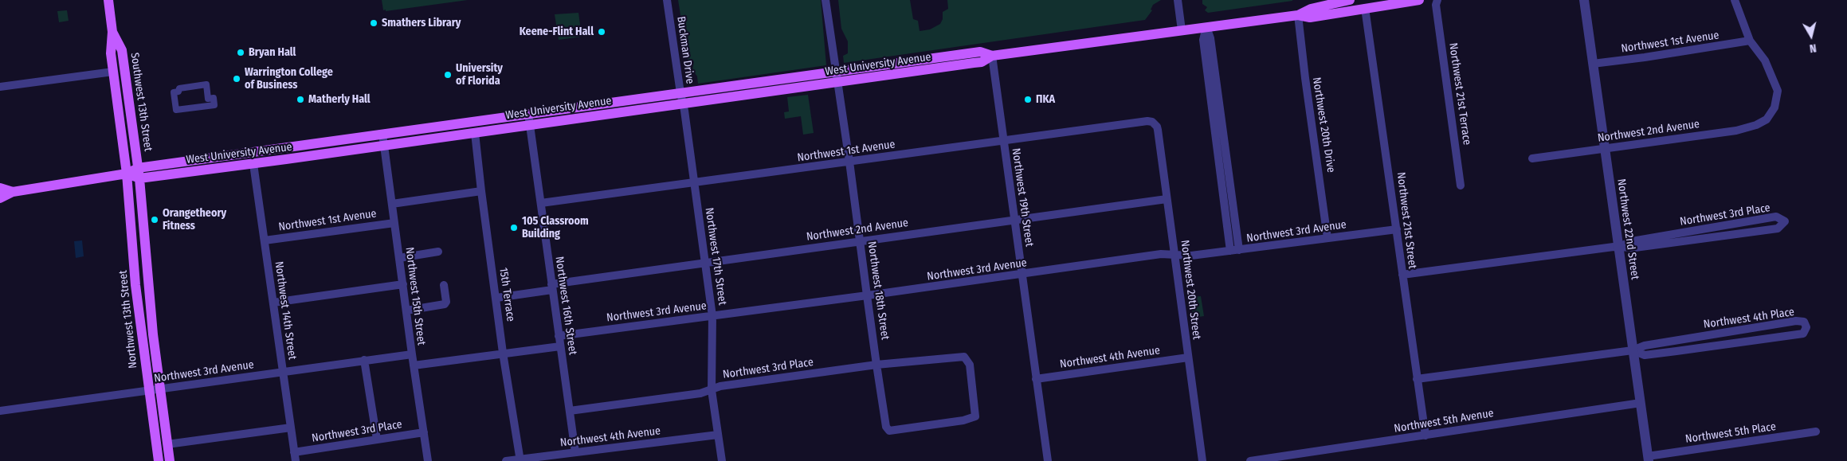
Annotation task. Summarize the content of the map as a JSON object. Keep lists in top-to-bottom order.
{
  "streets": {
    "main road": ["West University Avenue", "Southwest 13th Street", "Northwest 13th Street"],
    "street": [
      "Northwest 1st Avenue",
      "Buckman Drive",
      "Northwest 21st Terrace",
      "Northwest 20th Drive",
      "Northwest 2nd Avenue",
      "Northwest 19th Street",
      "Northwest 3rd Place",
      "Northwest 21st Street",
      "Northwest 22nd Street",
      "Northwest 3rd Avenue",
      "Northwest 17th Street",
      "Northwest 20th Street",
      "Northwest 18th Street",
      "15th Terrace",
      "Northwest 15th Street",
      "Northwest 16th Street",
      "Northwest 14th Street",
      "Northwest 4th Place",
      "Northwest 4th Avenue",
      "Northwest 5th Avenue",
      "Northwest 5th Place"
    ]
  },
  "crossings": [
    ["Northwest 1st Avenue", "Northwest 2nd Avenue"],
    ["Northwest 1st Avenue", "Northwest 19th Street"],
    ["Northwest 1st Avenue", "Northwest 22nd Street"],
    ["Northwest 1st Avenue", "Northwest 17th Street"],
    ["Northwest 1st Avenue", "Northwest 20th Street"],
    ["Northwest 1st Avenue", "Northwest 18th Street"],
    ["Northwest 1st Avenue", "Northwest 15th Street"],
    ["Northwest 1st Avenue", "Northwest 16th Street"],
    ["Northwest 1st Avenue", "Northwest 14th Street"],
    ["Buckman Drive", "West University Avenue"],
    ["Buckman Drive", "Northwest 17th Street"],
    ["West University Avenue", "Southwest 13th Street"],
    ["West University Avenue", "Northwest 20th Drive"],
    ["West University Avenue", "Northwest 19th Street"],
    ["West University Avenue", "Northwest 21st Street"],
    ["West University Avenue", "Northwest 17th Street"],
    ["West University Avenue", "Northwest 18th Street"],
    ["West University Avenue", "15th Terrace"],
    ["West University Avenue", "Northwest 15th Street"],
    ["West University Avenue", "Northwest 16th Street"],
    ["West University Avenue", "Northwest 14th Street"],
    ["West University Avenue", "Northwest 13th Street"],
    ["Southwest 13th Street", "Northwest 13th Street"],
    ["Northwest 20th Drive", "Northwest 3rd Avenue"],
    ["Northwest 2nd Avenue", "Northwest 19th Street"],
    ["Northwest 2nd Avenue", "Northwest 22nd Street"],
    ["Northwest 2nd Avenue", "Northwest 17th Street"],
    ["Northwest 2nd Avenue", "Northwest 20th Street"],
    ["Northwest 2nd Avenue", "Northwest 18th Street"],
    ["Northwest 2nd Avenue", "15th Terrace"],
    ["Northwest 2nd Avenue", "Northwest 16th Street"],
    ["Northwest 19th Street", "Northwest 3rd Avenue"],
    ["Northwest 19th Street", "Northwest 4th Avenue"],
    ["Northwest 3rd Place", "Northwest 21st Street"],
    ["Northwest 3rd Place", "Northwest 22nd Street"],
    ["Northwest 3rd Place", "Northwest 17th Street"],
    ["Northwest 3rd Place", "Northwest 18th Street"],
    ["Northwest 3rd Place", "Northwest 15th Street"],
    ["Northwest 3rd Place", "Northwest 16th Street"],
    ["Northwest 3rd Place", "Northwest 14th Street"],
    ["Northwest 21st Street", "Northwest 3rd Avenue"],
    ["Northwest 21st Street", "Northwest 4th Place"],
    ["Northwest 21st Street", "Northwest 5th Avenue"],
    ["Northwest 22nd Street", "Northwest 4th Place"],
    ["Northwest 22nd Street", "Northwest 5th Avenue"],
    ["Northwest 22nd Street", "Northwest 5th Place"],
    ["Northwest 3rd Avenue", "Northwest 17th Street"],
    ["Northwest 3rd Avenue", "Northwest 20th Street"],
    ["Northwest 3rd Avenue", "Northwest 18th Street"],
    ["Northwest 3rd Avenue", "Northwest 15th Street"],
    ["Northwest 3rd Avenue", "Northwest 16th Street"],
    ["Northwest 3rd Avenue", "Northwest 14th Street"],
    ["Northwest 3rd Avenue", "Northwest 13th Street"],
    ["Northwest 17th Street", "Northwest 4th Avenue"],
    ["Northwest 20th Street", "Northwest 4th Avenue"],
    ["15th Terrace", "Northwest 4th Avenue"],
    ["Northwest 16th Street", "Northwest 4th Avenue"]
  ],
  "places": [
    "Smathers Library",
    "Keene-Flint Hall",
    "Bryan Hall",
    "University of Florida",
    "Warrington College of Business",
    "Matherly Hall",
    "ΠΚΑ",
    "Orangetheory Fitness",
    "105 Classroom Building"
  ],
  "north": "bottom"
}
